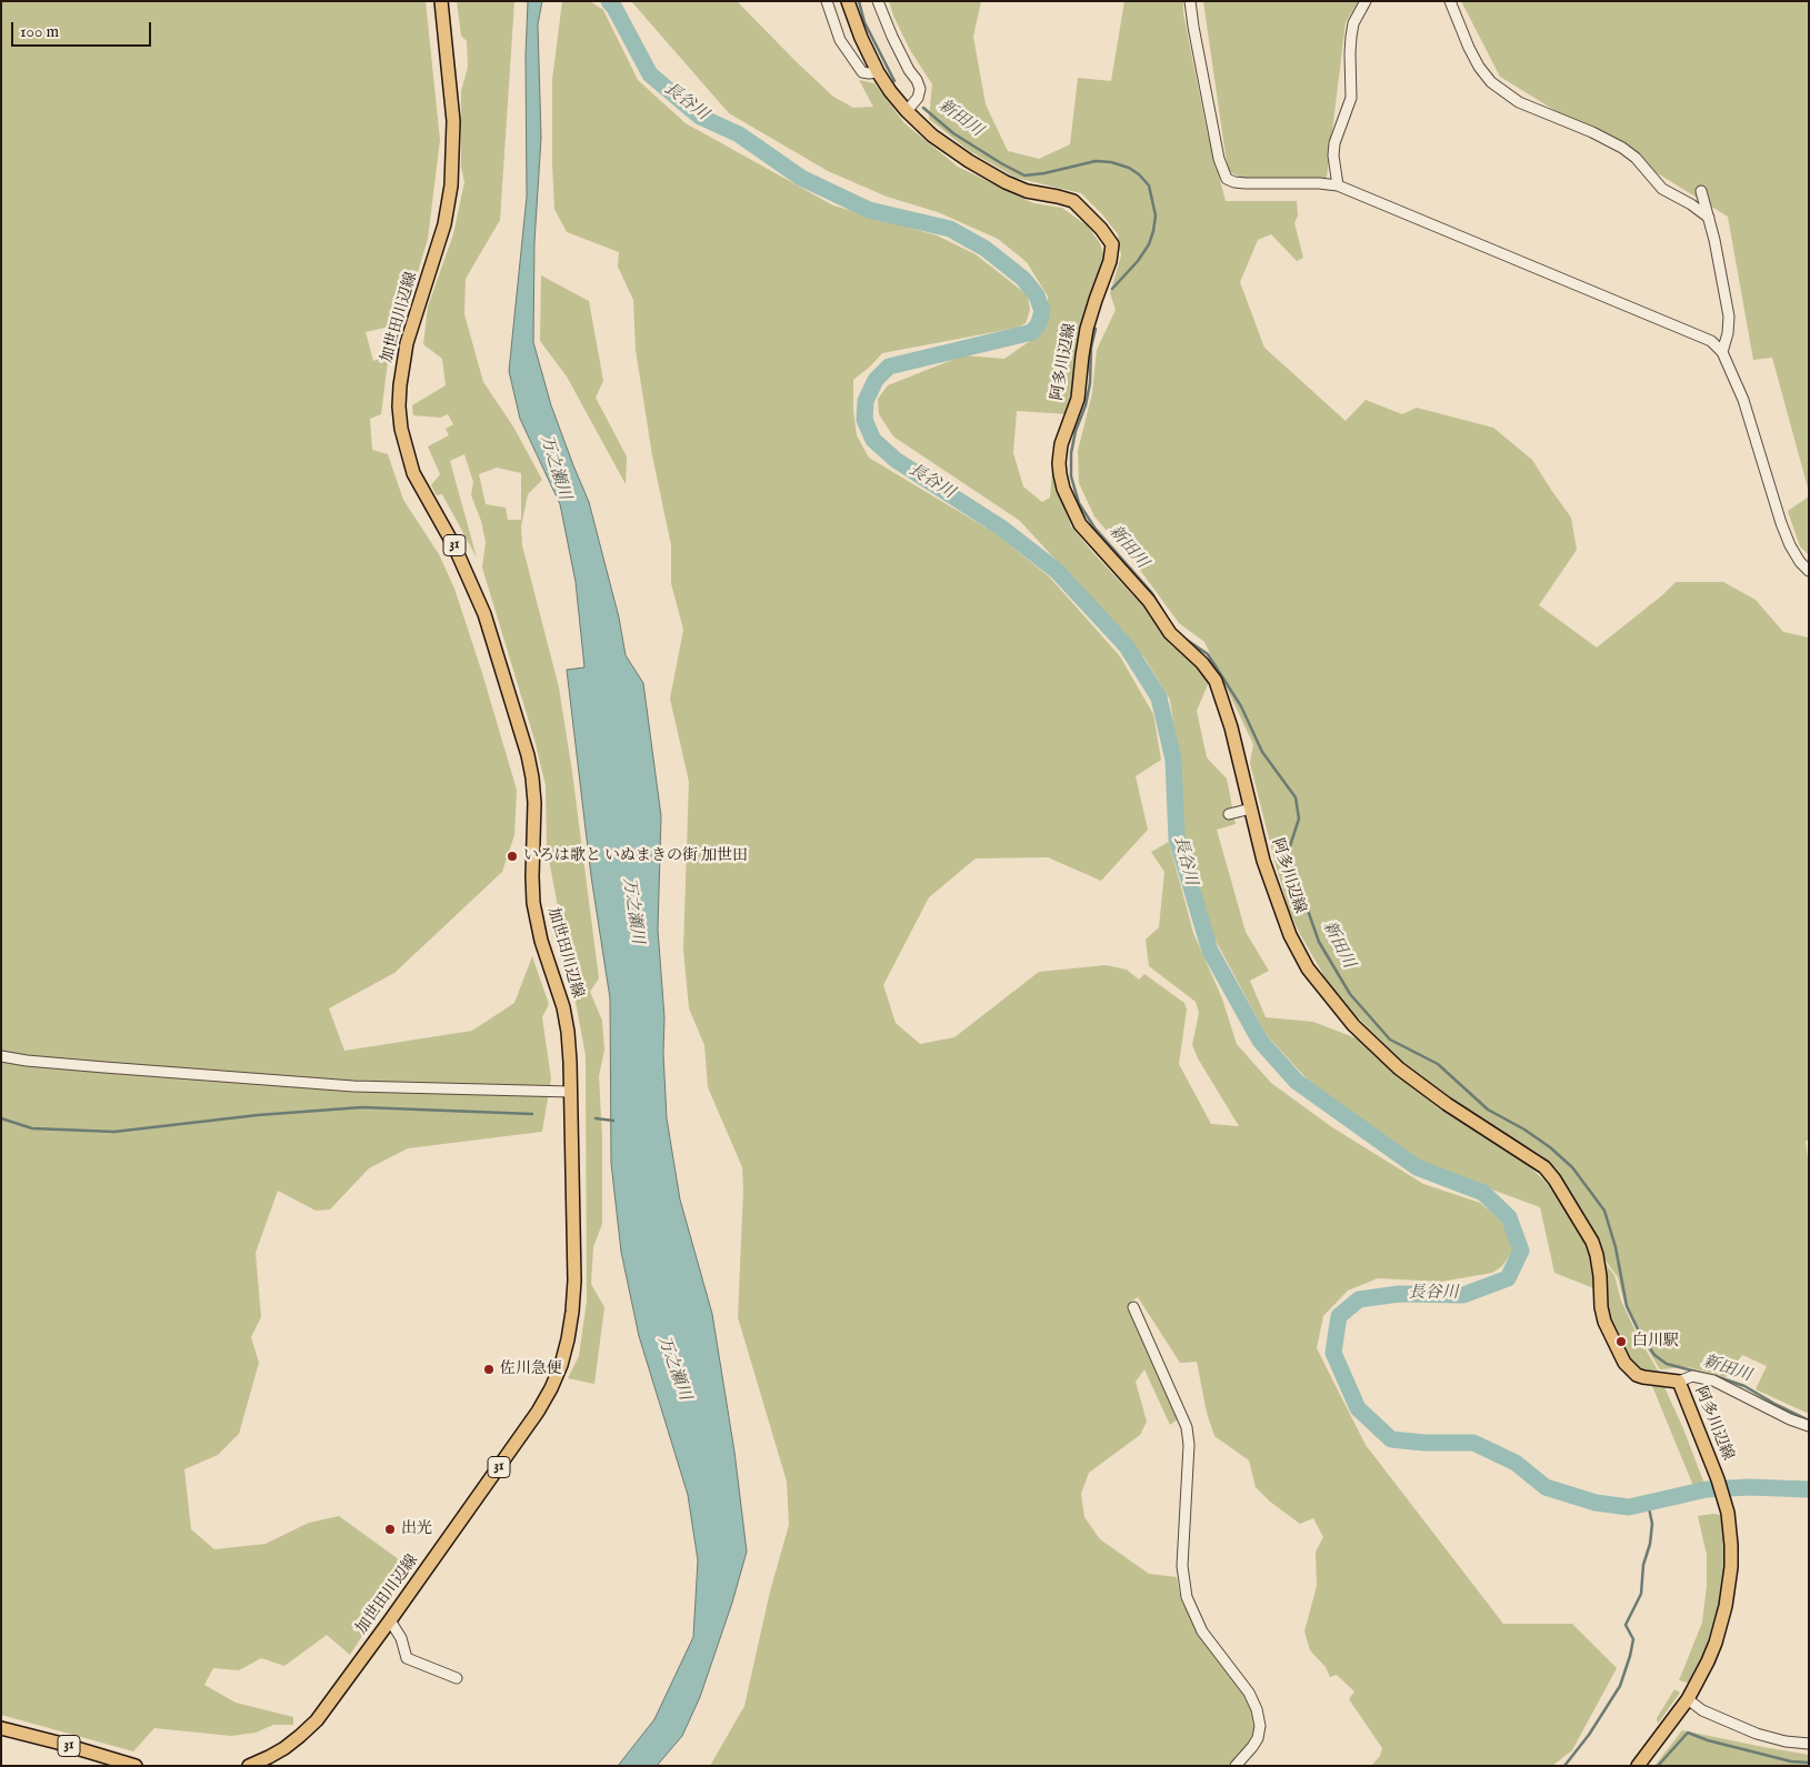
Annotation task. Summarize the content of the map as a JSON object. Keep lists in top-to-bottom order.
{
  "streets": {
    "main road": ["加世田川辺線", "阿多川辺線", "31"]
  },
  "water": ["長谷川", "新田川", "万之瀬川"],
  "places": [
    "いろは歌と いぬまきの街 加世田",
    "白川駅",
    "佐川急便",
    "出光"
  ],
  "scale_bar": "100 m"
}
